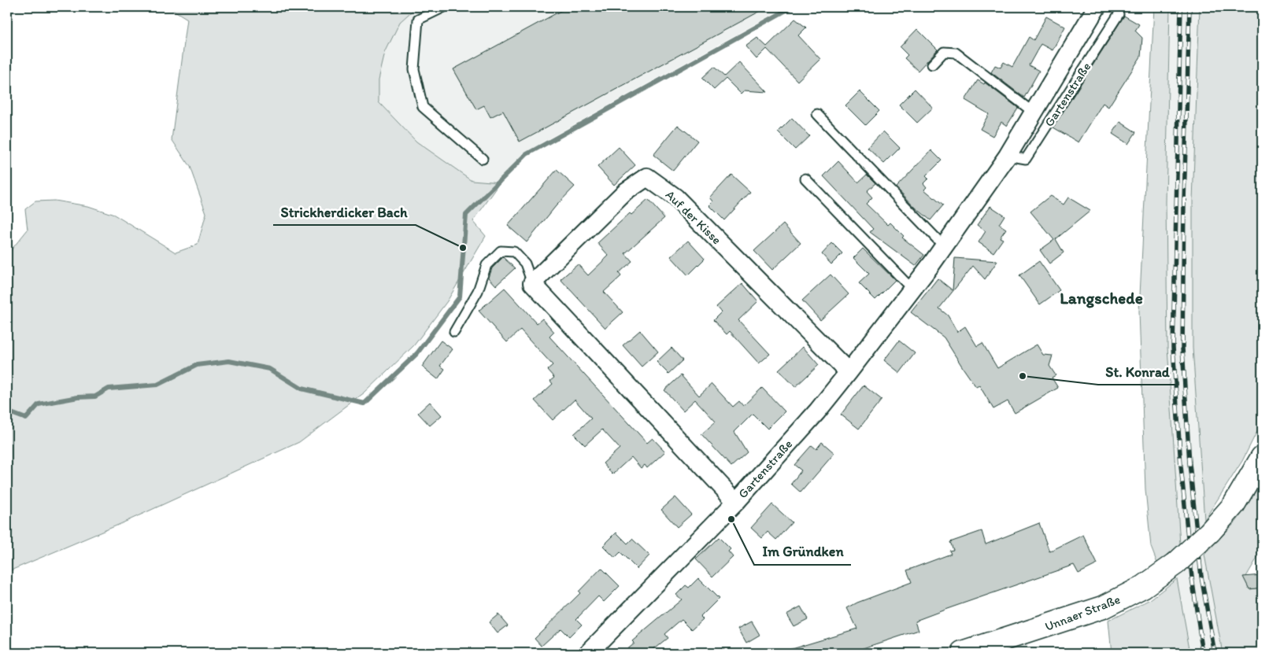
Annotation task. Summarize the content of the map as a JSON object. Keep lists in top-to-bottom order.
{
  "streets": {
    "main road": ["Unnaer Straße"],
    "street": ["Gartenstraße", "Auf der Kisse"]
  },
  "crossings": [
    ["Gartenstraße", "Auf der Kisse"]
  ],
  "districts": ["Langschede"],
  "places": ["Strickherdicker Bach", "St. Konrad", "Im Gründken"]
}
